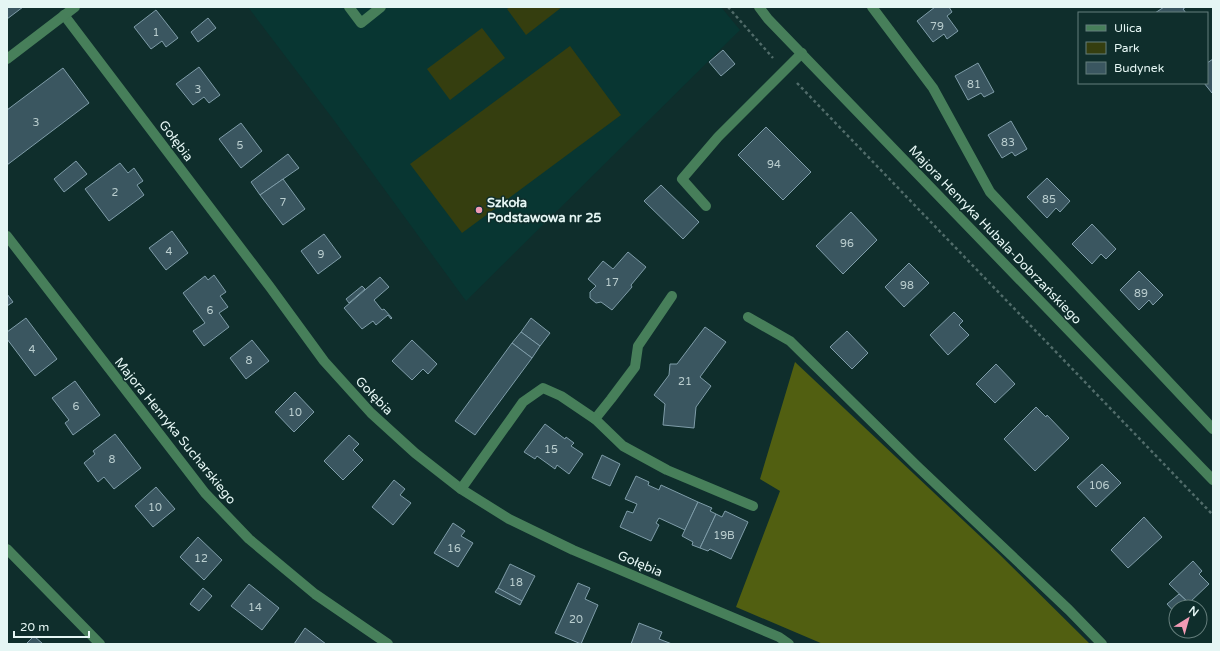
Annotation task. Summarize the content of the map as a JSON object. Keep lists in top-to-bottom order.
{
  "streets": {
    "street": ["Gołębia", "Majora Henryka Hubala-Dobrzańskiego", "Majora Henryka Sucharskiego"]
  },
  "places": ["Szkoła Podstawowa nr 25"],
  "house_numbers": [
    "79",
    "1",
    "81",
    "3",
    "3",
    "83",
    "5",
    "94",
    "2",
    "85",
    "7",
    "96",
    "4",
    "9",
    "17",
    "98",
    "89",
    "6",
    "4",
    "8",
    "21",
    "6",
    "10",
    "15",
    "8",
    "106",
    "10",
    "19B",
    "16",
    "12",
    "18",
    "14",
    "20"
  ],
  "legend": ["Ulica", "Park", "Budynek"],
  "scale_bar": "20 m",
  "north": "top right"
}
